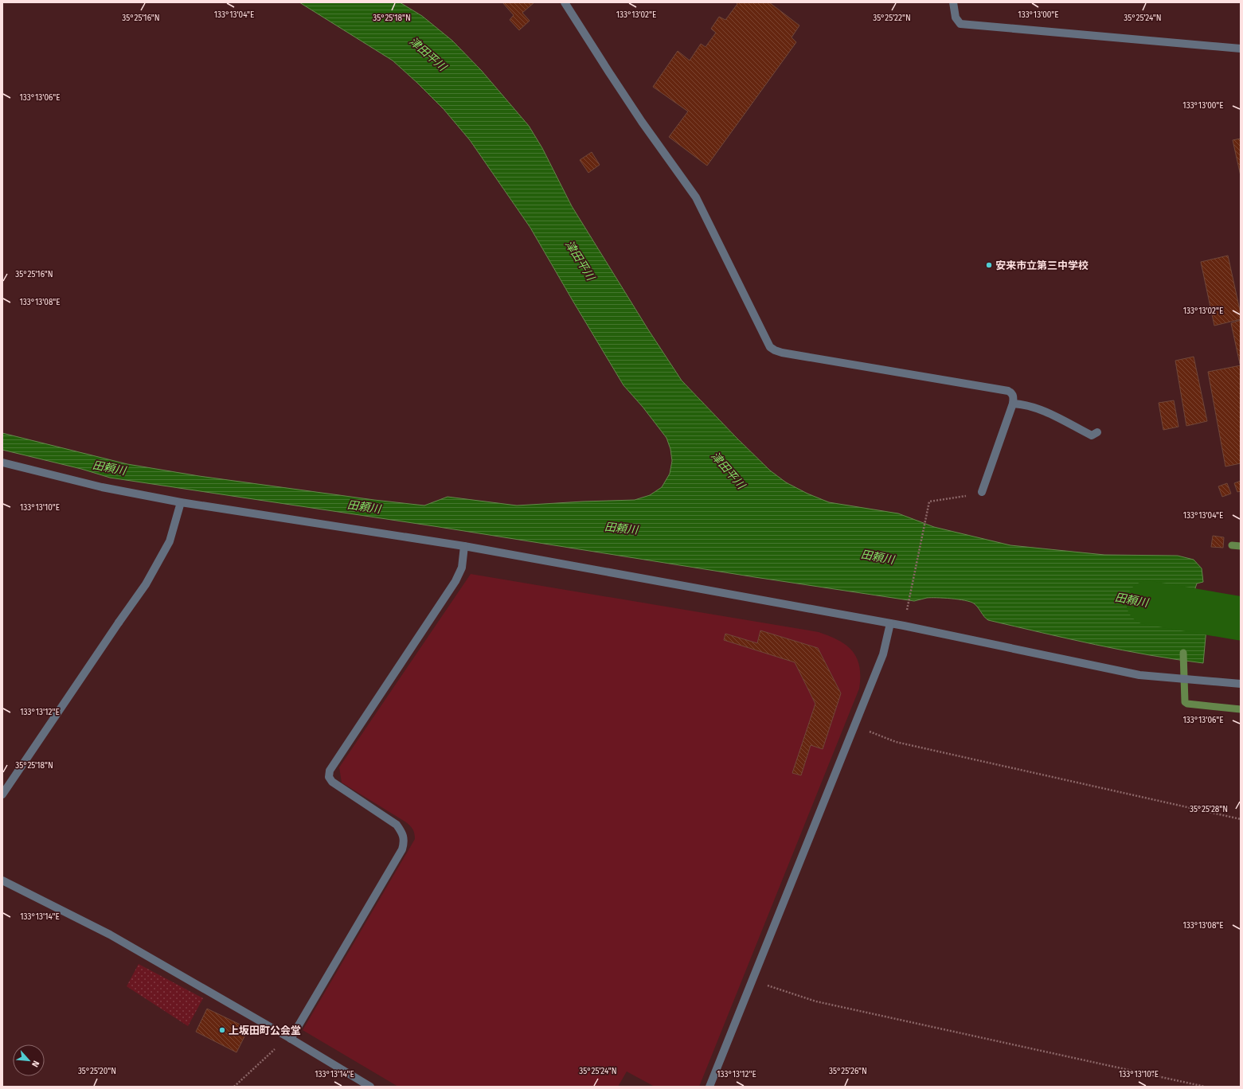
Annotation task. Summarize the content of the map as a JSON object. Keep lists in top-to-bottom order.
{
  "water": ["津田平川", "田頼川"],
  "places": ["安来市立第三中学校", "上坂田町公会堂"],
  "north": "bottom right",
  "coordinates": [
    "133°13'04\"E",
    "133°13'02\"E",
    "133°13'00\"E",
    "35°25'16\"N",
    "35°25'18\"N",
    "35°25'22\"N",
    "35°25'24\"N",
    "133°13'06\"E",
    "133°13'08\"E",
    "133°13'10\"E",
    "133°13'12\"E",
    "35°25'28\"N",
    "133°13'14\"E",
    "35°25'20\"N",
    "35°25'26\"N"
  ]
}
